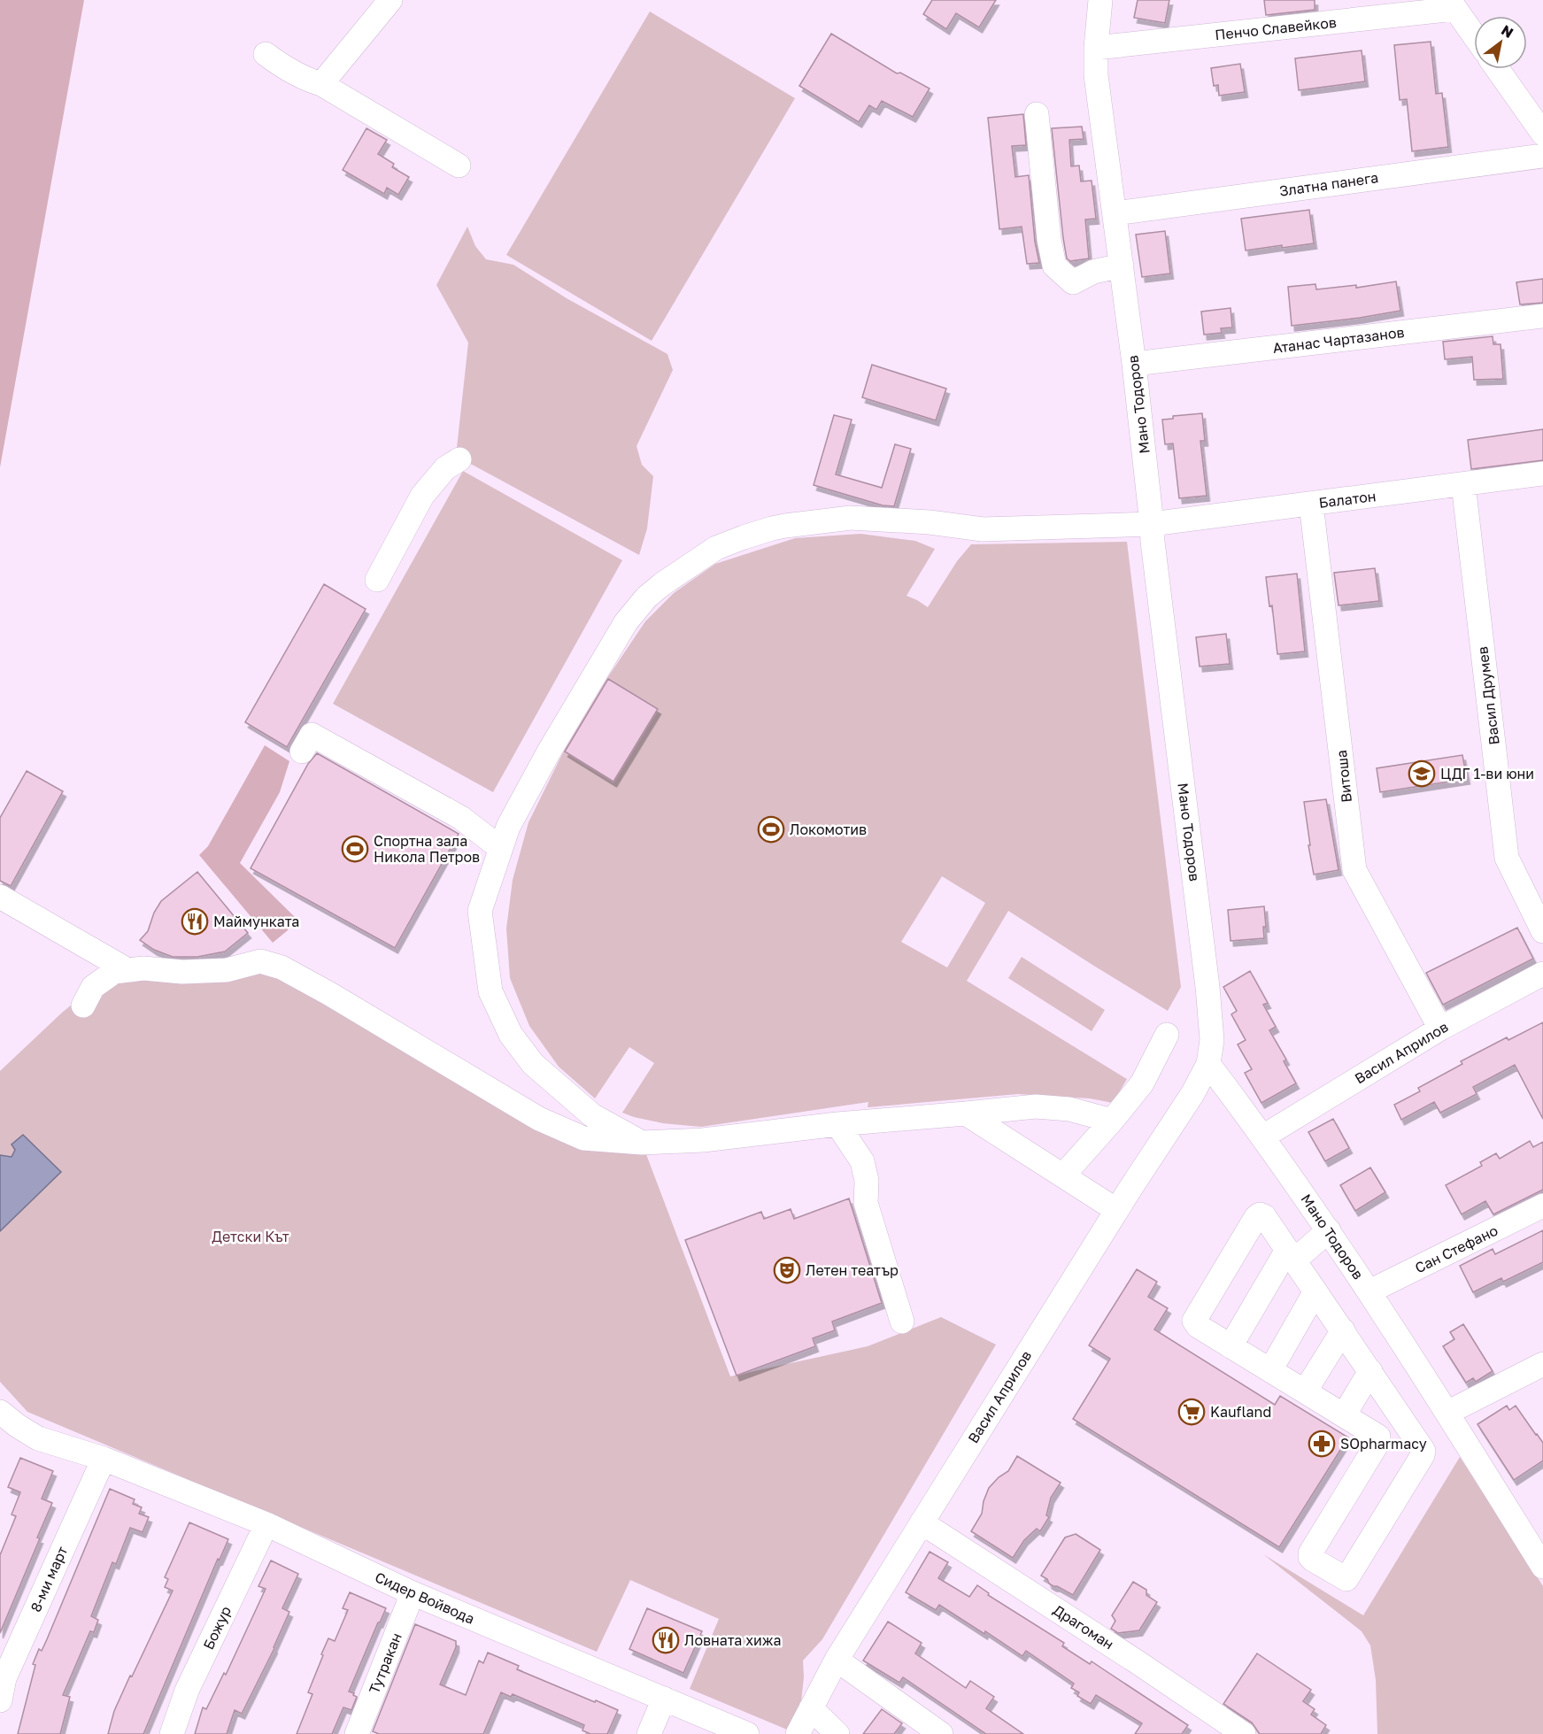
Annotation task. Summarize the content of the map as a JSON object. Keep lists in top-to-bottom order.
{
  "streets": {
    "street": [
      "Пенчо Славейков",
      "Златна панега",
      "Атанас Чартазанов",
      "Мано Тодоров",
      "Балатон",
      "Васил Друмев",
      "Витоша",
      "Васил Априлов",
      "Сан Стефано",
      "8-ми март",
      "Сидер Войвода",
      "Драгоман",
      "Божур",
      "Тутракан"
    ]
  },
  "crossings": [
    ["Пенчо Славейков", "Мано Тодоров"],
    ["Златна панега", "Мано Тодоров"],
    ["Атанас Чартазанов", "Мано Тодоров"],
    ["Мано Тодоров", "Балатон"],
    ["Мано Тодоров", "Васил Априлов"],
    ["Мано Тодоров", "Сан Стефано"],
    ["Балатон", "Васил Друмев"],
    ["Балатон", "Витоша"],
    ["Витоша", "Васил Априлов"],
    ["Васил Априлов", "Драгоман"],
    ["8-ми март", "Сидер Войвода"],
    ["Сидер Войвода", "Божур"],
    ["Сидер Войвода", "Тутракан"]
  ],
  "parks": ["Детски Кът"],
  "places": {
    "school or university": ["ЦДГ 1-ви юни"],
    "sports": ["Локомотив", "Спортна зала Никола Петров"],
    "restaurant": ["Маймунката", "Ловната хижа"],
    "theatre": ["Летен театър"],
    "supermarket": ["Kaufland"],
    "pharmacy": ["SOpharmacy"]
  },
  "north": "top right"
}
